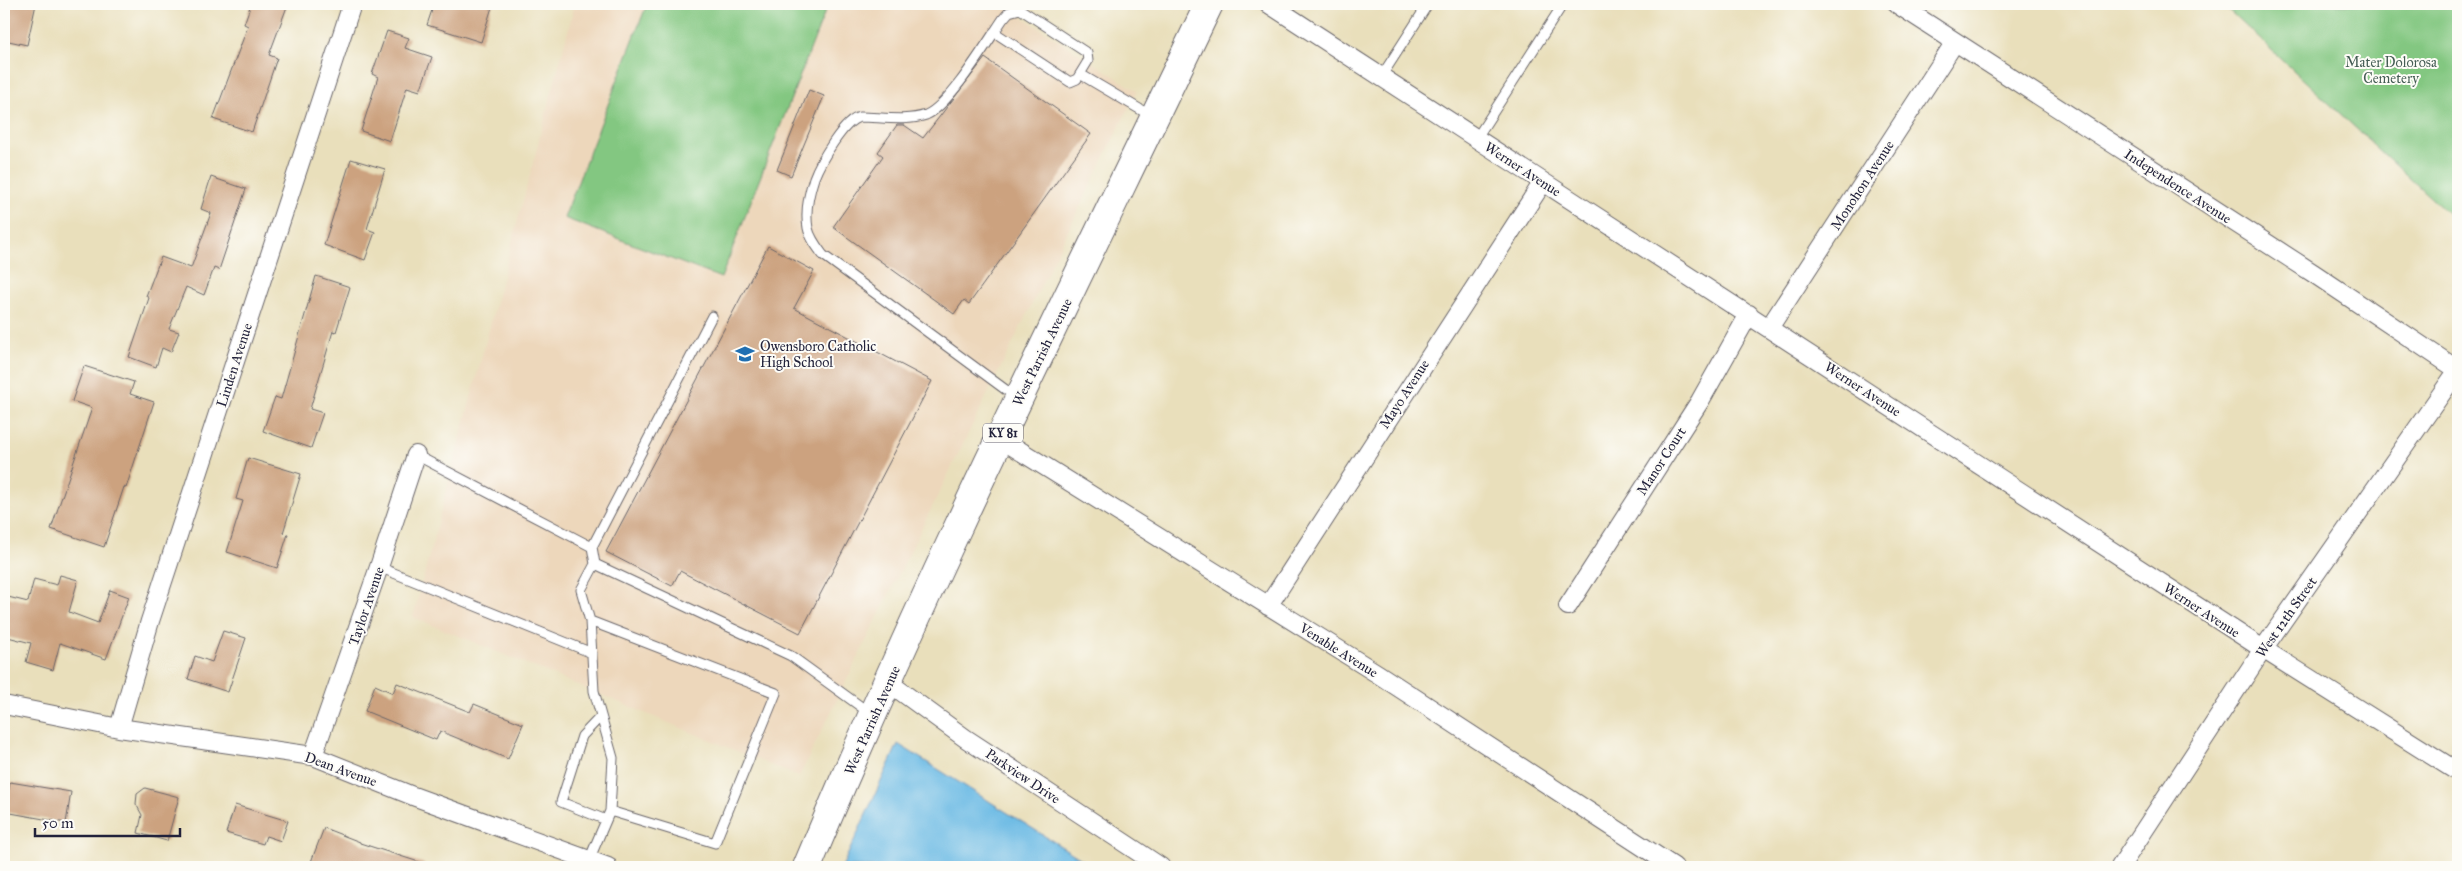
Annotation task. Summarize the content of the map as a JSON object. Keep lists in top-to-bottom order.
{
  "streets": {
    "main road": ["West Parrish Avenue", "KY 81"],
    "street": [
      "Werner Avenue",
      "Monohon Avenue",
      "Independence Avenue",
      "Linden Avenue",
      "Mayo Avenue",
      "Manor Court",
      "Taylor Avenue",
      "West 12th Street",
      "Venable Avenue",
      "Dean Avenue",
      "Parkview Drive"
    ]
  },
  "crossings": [
    ["Werner Avenue", "Monohon Avenue"],
    ["Werner Avenue", "Mayo Avenue"],
    ["Werner Avenue", "Manor Court"],
    ["Werner Avenue", "West 12th Street"],
    ["Monohon Avenue", "Independence Avenue"],
    ["Independence Avenue", "West 12th Street"],
    ["West Parrish Avenue", "Venable Avenue"],
    ["West Parrish Avenue", "Parkview Drive"],
    ["Linden Avenue", "Dean Avenue"],
    ["Mayo Avenue", "Venable Avenue"],
    ["Taylor Avenue", "Dean Avenue"]
  ],
  "parks": ["Mater Dolorosa Cemetery"],
  "places": {
    "school or university": ["Owensboro Catholic High School"]
  },
  "scale_bar": "50 m"
}
